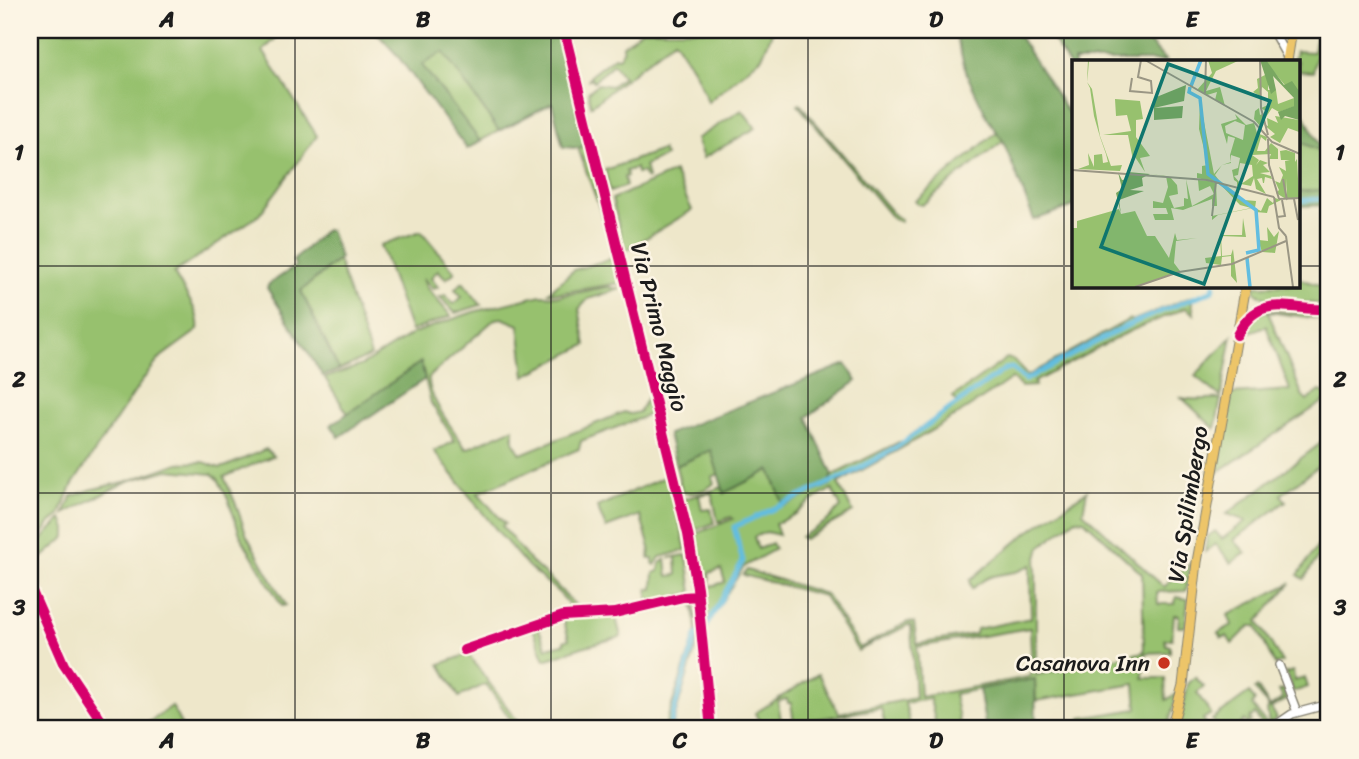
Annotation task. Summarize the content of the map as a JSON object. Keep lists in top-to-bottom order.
{
  "streets": {
    "main road": ["Via Spilimbergo"],
    "street": ["Via Primo Maggio"]
  },
  "places": ["Casanova Inn"],
  "grid": {
    "columns": [
      "A",
      "B",
      "C",
      "D",
      "E"
    ],
    "rows": ["1", "2", "3"]
  }
}
